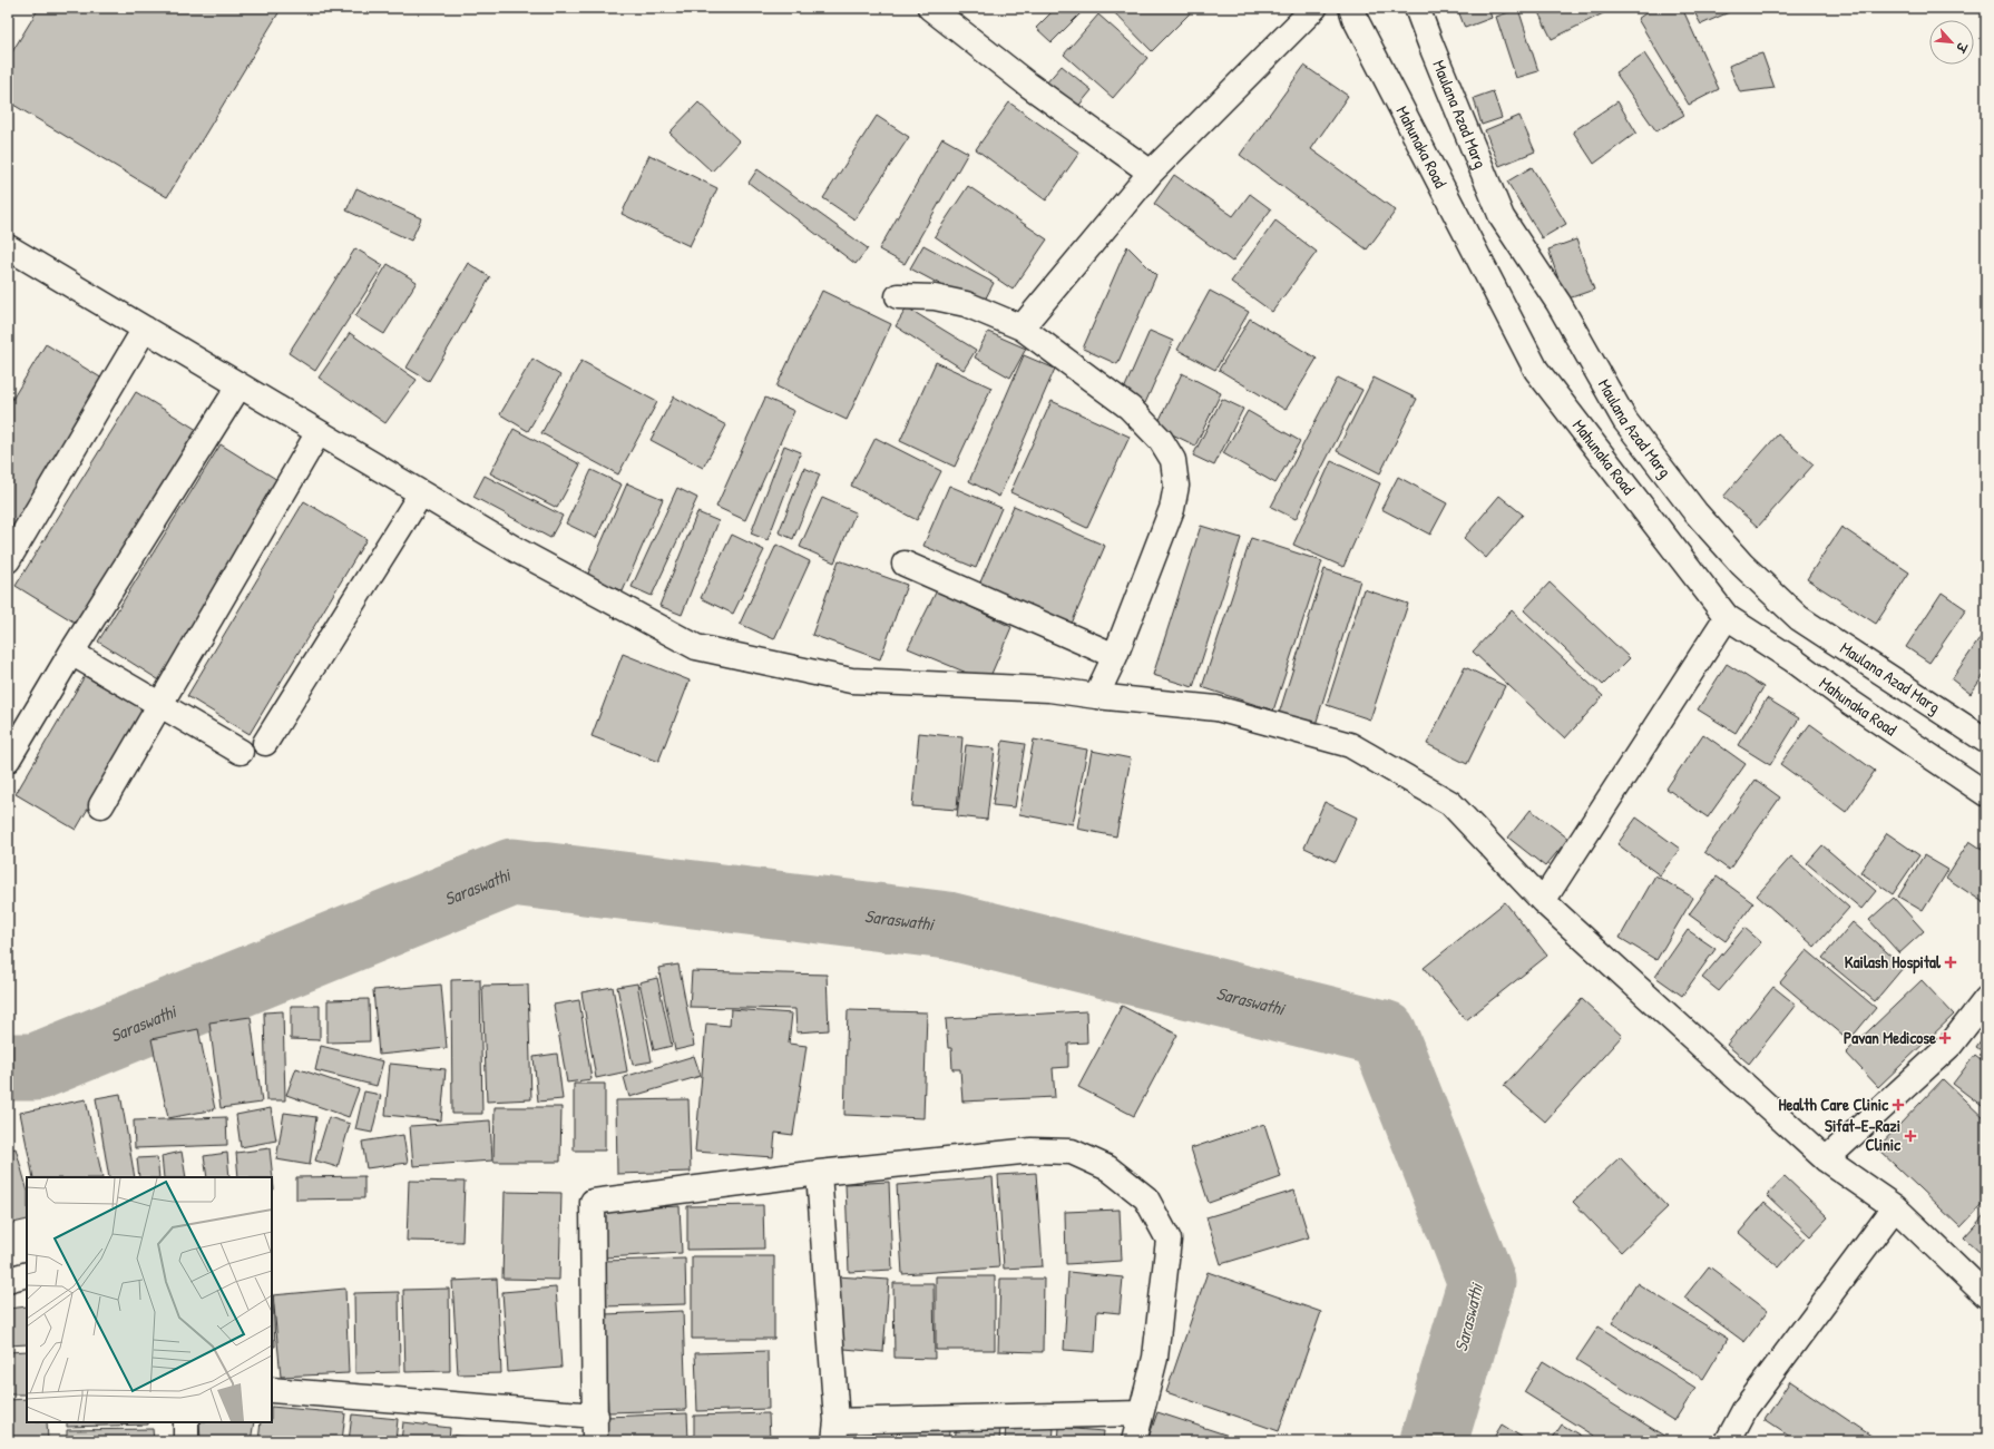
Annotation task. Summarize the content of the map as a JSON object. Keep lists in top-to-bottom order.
{
  "streets": {
    "street": ["Maulana Azad Marg", "Mahunaka Road"]
  },
  "water": ["Saraswathi"],
  "places": {
    "health": [
      "Kailash Hospital",
      "Pavan Medicose",
      "Health Care Clinic",
      "Sifat-E-Razi Clinic"
    ]
  },
  "north": "bottom right"
}
